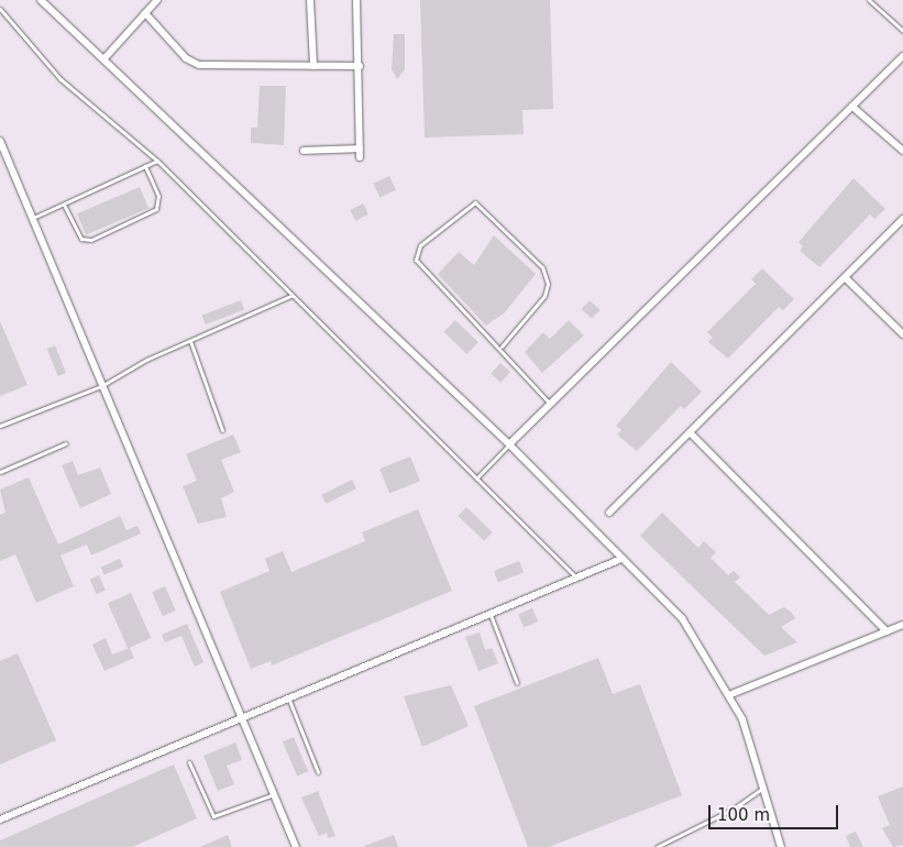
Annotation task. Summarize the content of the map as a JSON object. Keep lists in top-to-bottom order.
{
  "scale_bar": "100 m"
}
